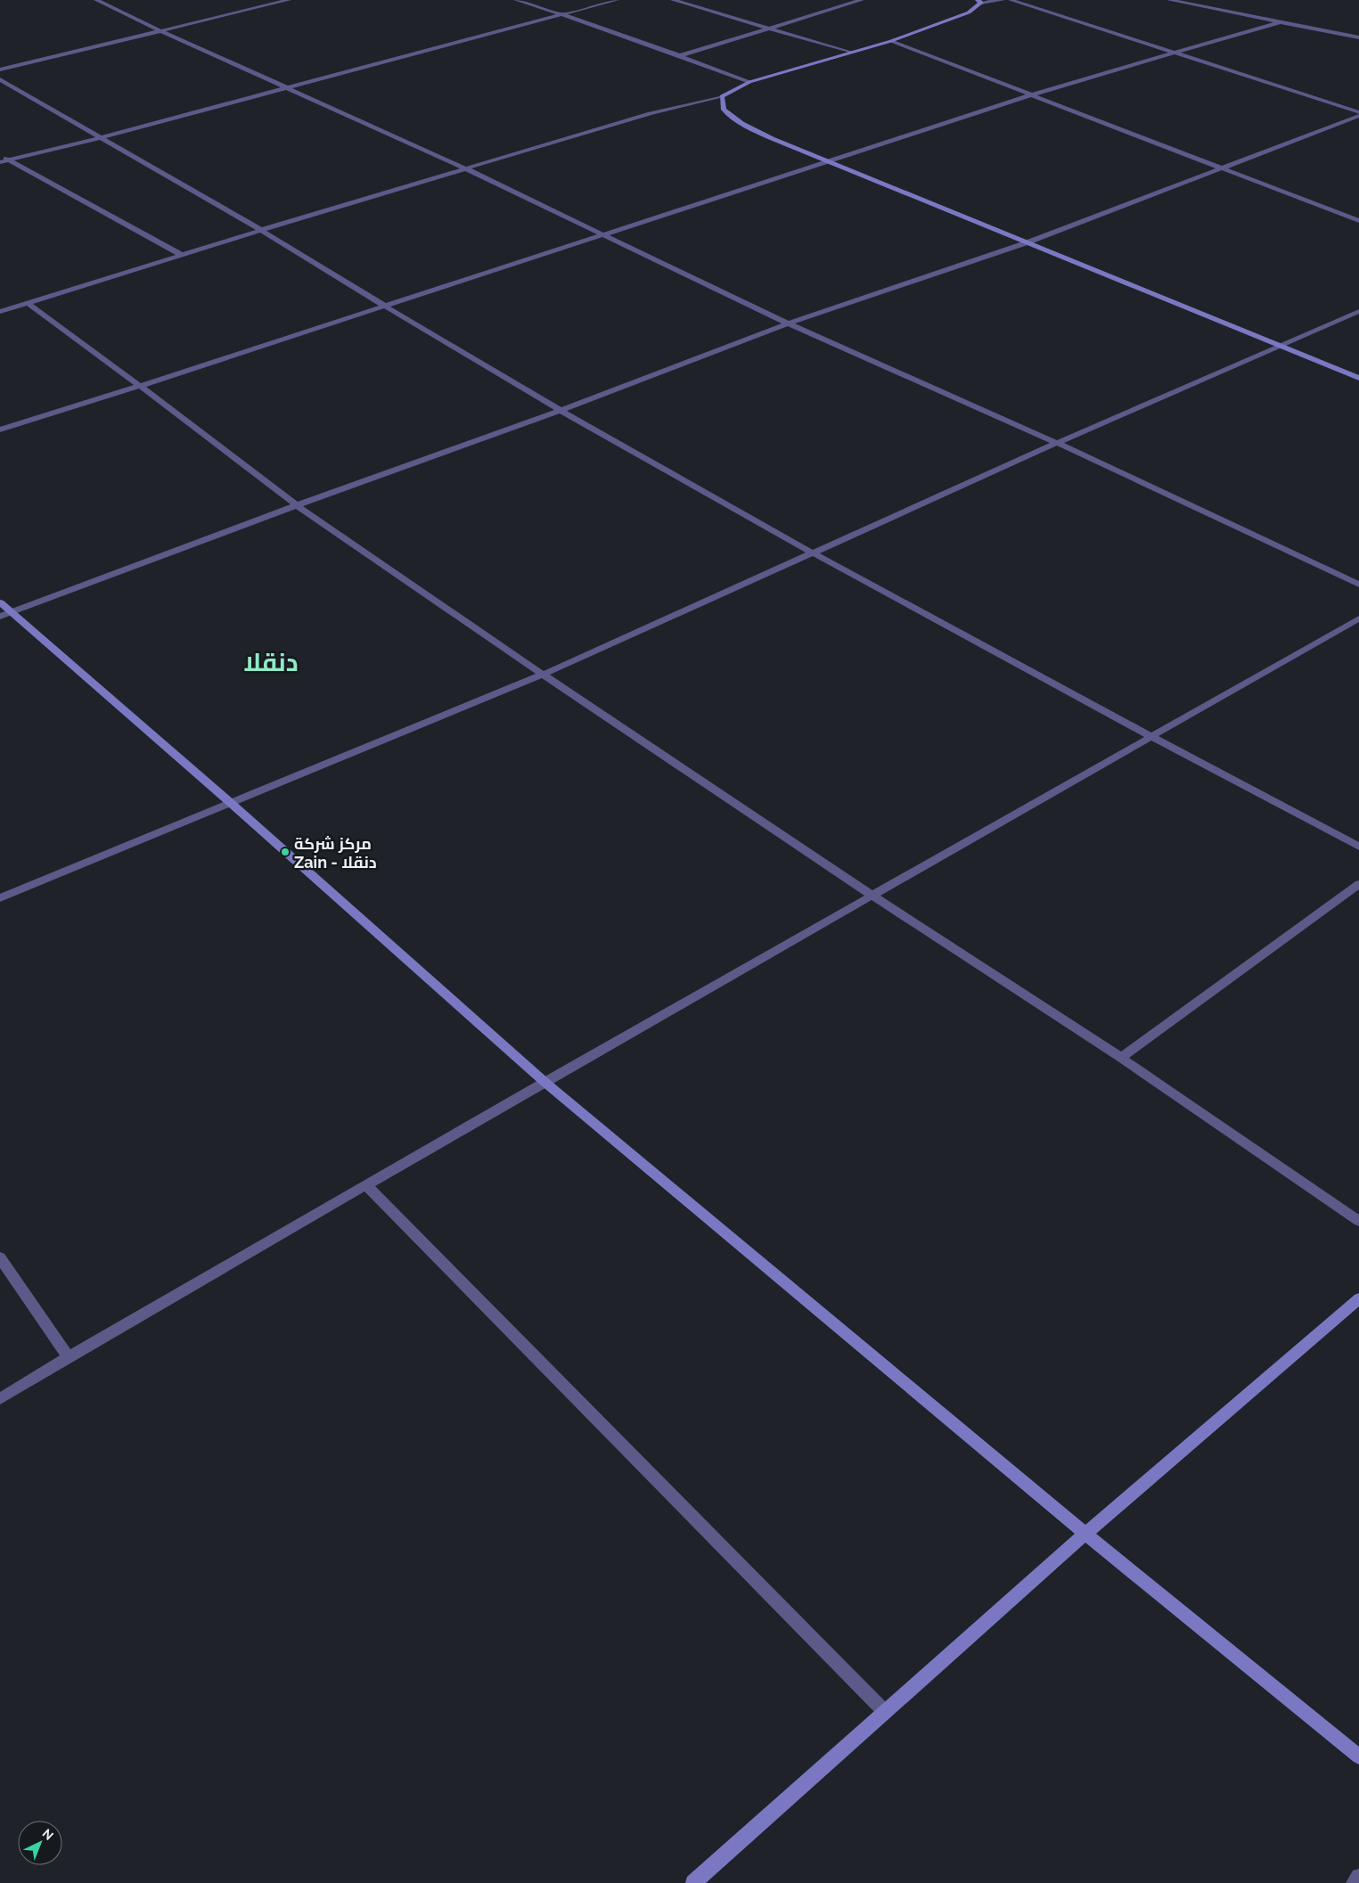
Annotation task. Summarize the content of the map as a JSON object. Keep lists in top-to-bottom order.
{
  "districts": ["دنقلا"],
  "places": ["مركز شركة Zain - دنقلا"],
  "north": "top right"
}
